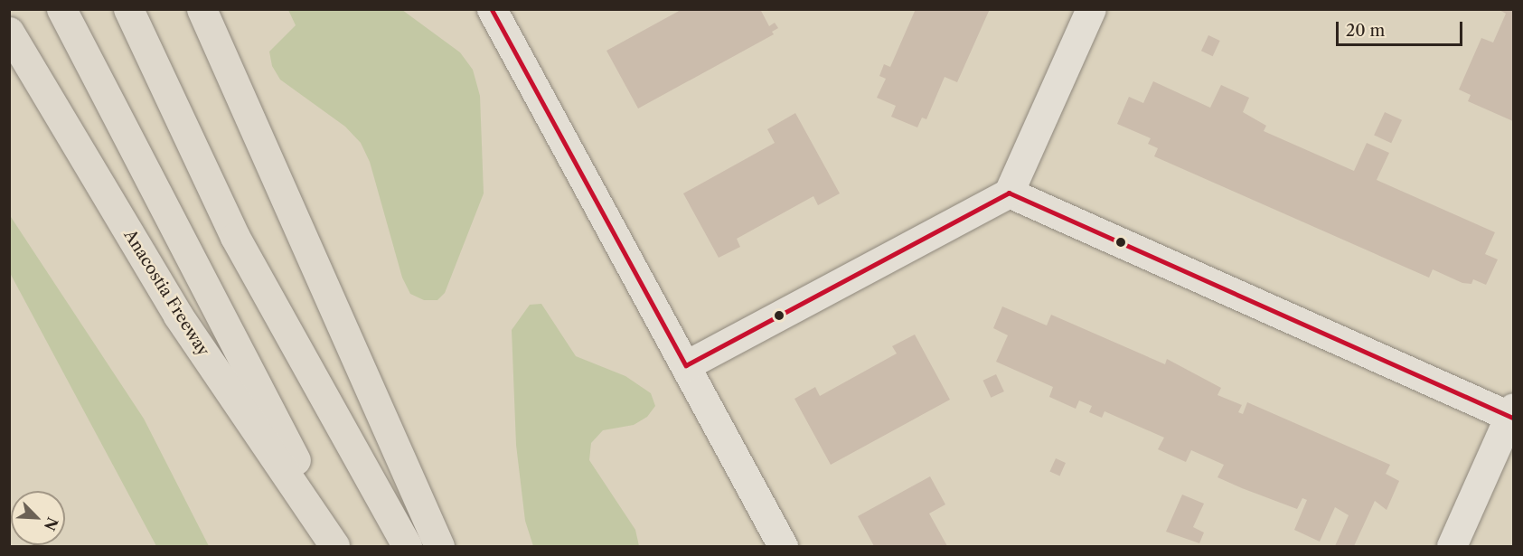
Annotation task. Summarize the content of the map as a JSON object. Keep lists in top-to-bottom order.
{
  "streets": {
    "highway": ["Anacostia Freeway"]
  },
  "scale_bar": "20 m",
  "north": "bottom right"
}
